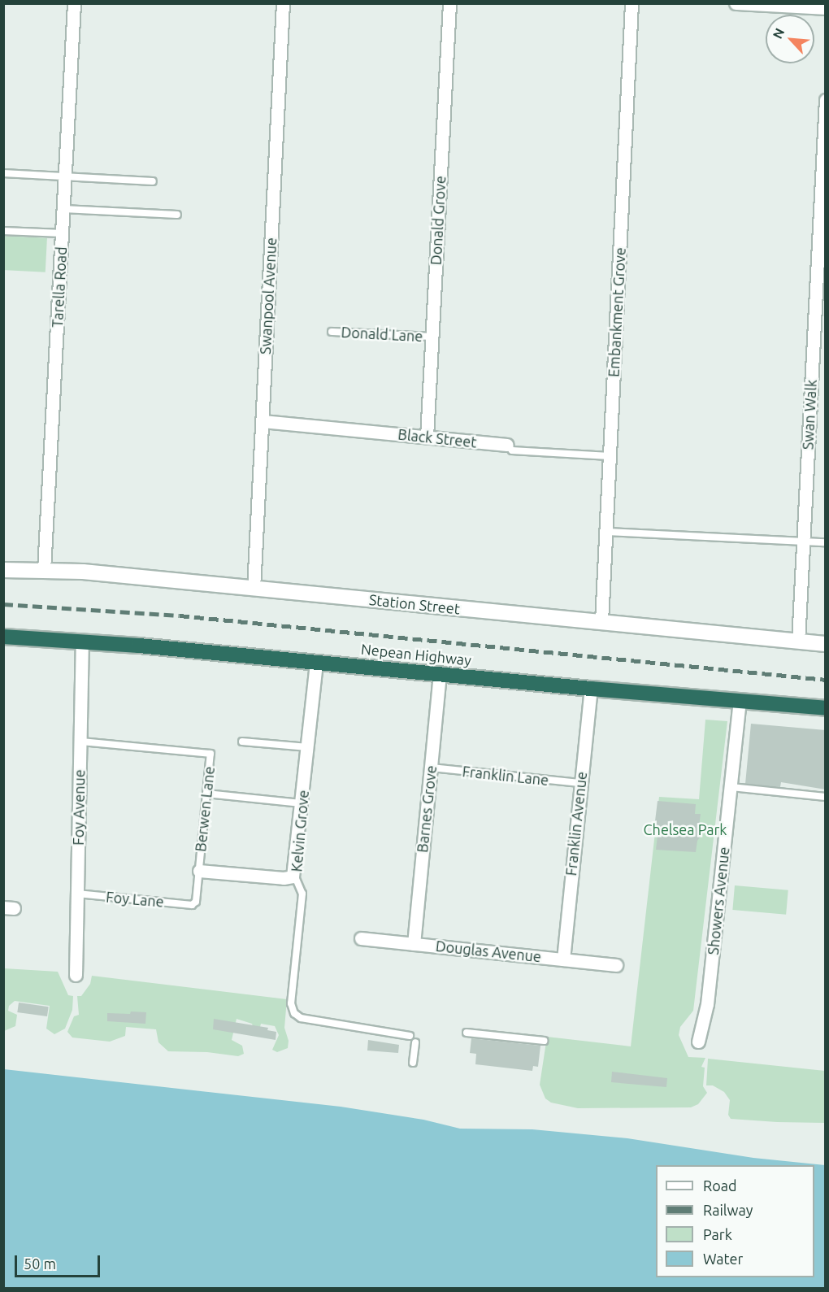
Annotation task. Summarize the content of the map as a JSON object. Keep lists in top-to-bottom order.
{
  "streets": {
    "highway": ["Nepean Highway"],
    "street": [
      "Donald Grove",
      "Tarella Road",
      "Swanpool Avenue",
      "Embankment Grove",
      "Swan Walk",
      "Black Street",
      "Station Street",
      "Foy Avenue",
      "Barnes Grove",
      "Franklin Avenue",
      "Kelvin Grove",
      "Showers Avenue",
      "Douglas Avenue"
    ],
    "lane": [
      "Donald Lane",
      "Franklin Lane",
      "Berwen Lane",
      "Foy Lane"
    ]
  },
  "crossings": [
    ["Donald Grove", "Donald Lane"],
    ["Donald Grove", "Black Street"],
    ["Tarella Road", "Station Street"],
    ["Swanpool Avenue", "Black Street"],
    ["Swanpool Avenue", "Station Street"],
    ["Embankment Grove", "Black Street"],
    ["Embankment Grove", "Station Street"],
    ["Swan Walk", "Station Street"],
    ["Nepean Highway", "Foy Avenue"],
    ["Nepean Highway", "Barnes Grove"],
    ["Nepean Highway", "Franklin Avenue"],
    ["Nepean Highway", "Kelvin Grove"],
    ["Nepean Highway", "Showers Avenue"],
    ["Franklin Lane", "Barnes Grove"],
    ["Franklin Lane", "Franklin Avenue"],
    ["Foy Avenue", "Berwen Lane"],
    ["Foy Avenue", "Foy Lane"],
    ["Berwen Lane", "Foy Lane"],
    ["Barnes Grove", "Douglas Avenue"],
    ["Franklin Avenue", "Douglas Avenue"]
  ],
  "parks": ["Chelsea Park"],
  "legend": [
    "Road",
    "Railway",
    "Park",
    "Water"
  ],
  "scale_bar": "50 m",
  "north": "top left"
}
